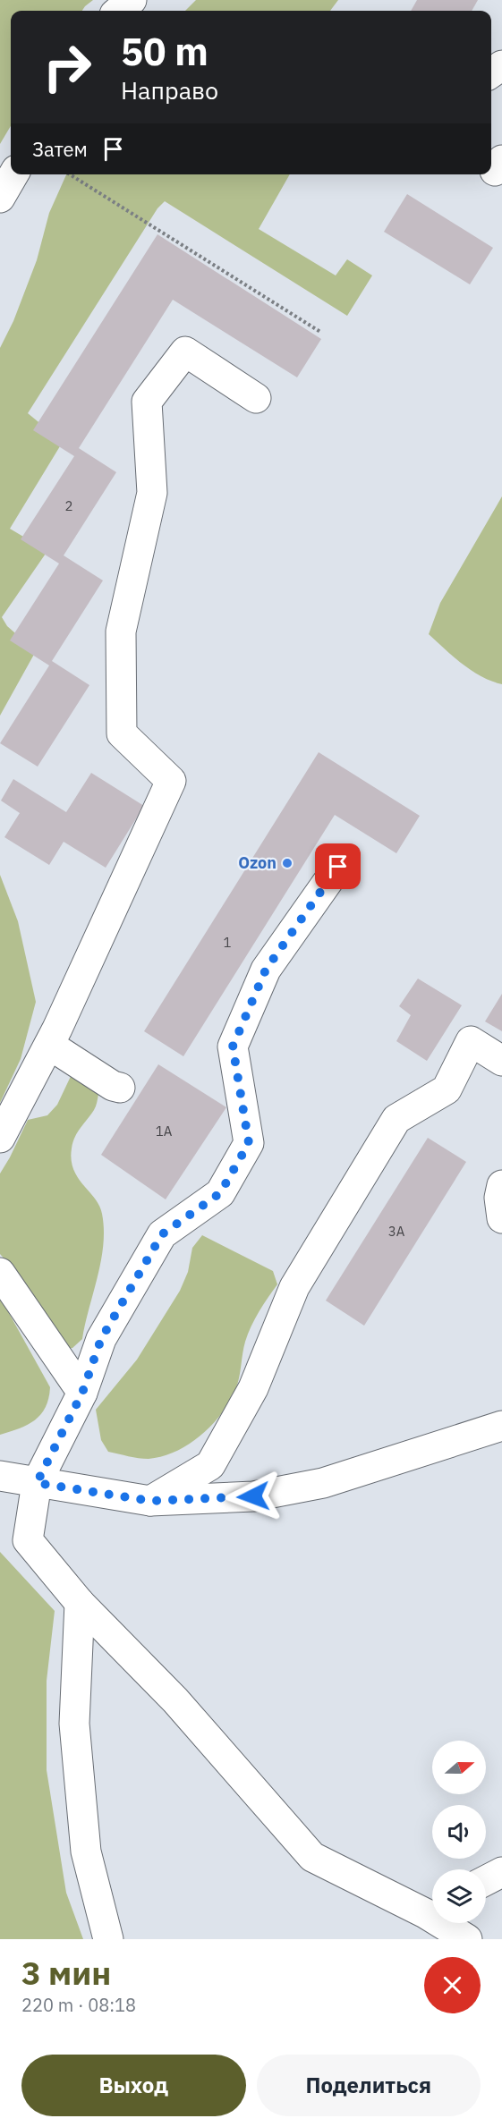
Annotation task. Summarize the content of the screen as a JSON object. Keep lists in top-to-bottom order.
{
  "places": ["Ozon"],
  "house_numbers": [
    "2",
    "1",
    "1А",
    "3А"
  ],
  "north": "right",
  "page": {
    "turn": ["50 m", "Направо"],
    "then": "Затем",
    "heading": ["3 мин", "220 m · 08:18"],
    "buttons": ["Выход", "Поделиться"]
  }
}
